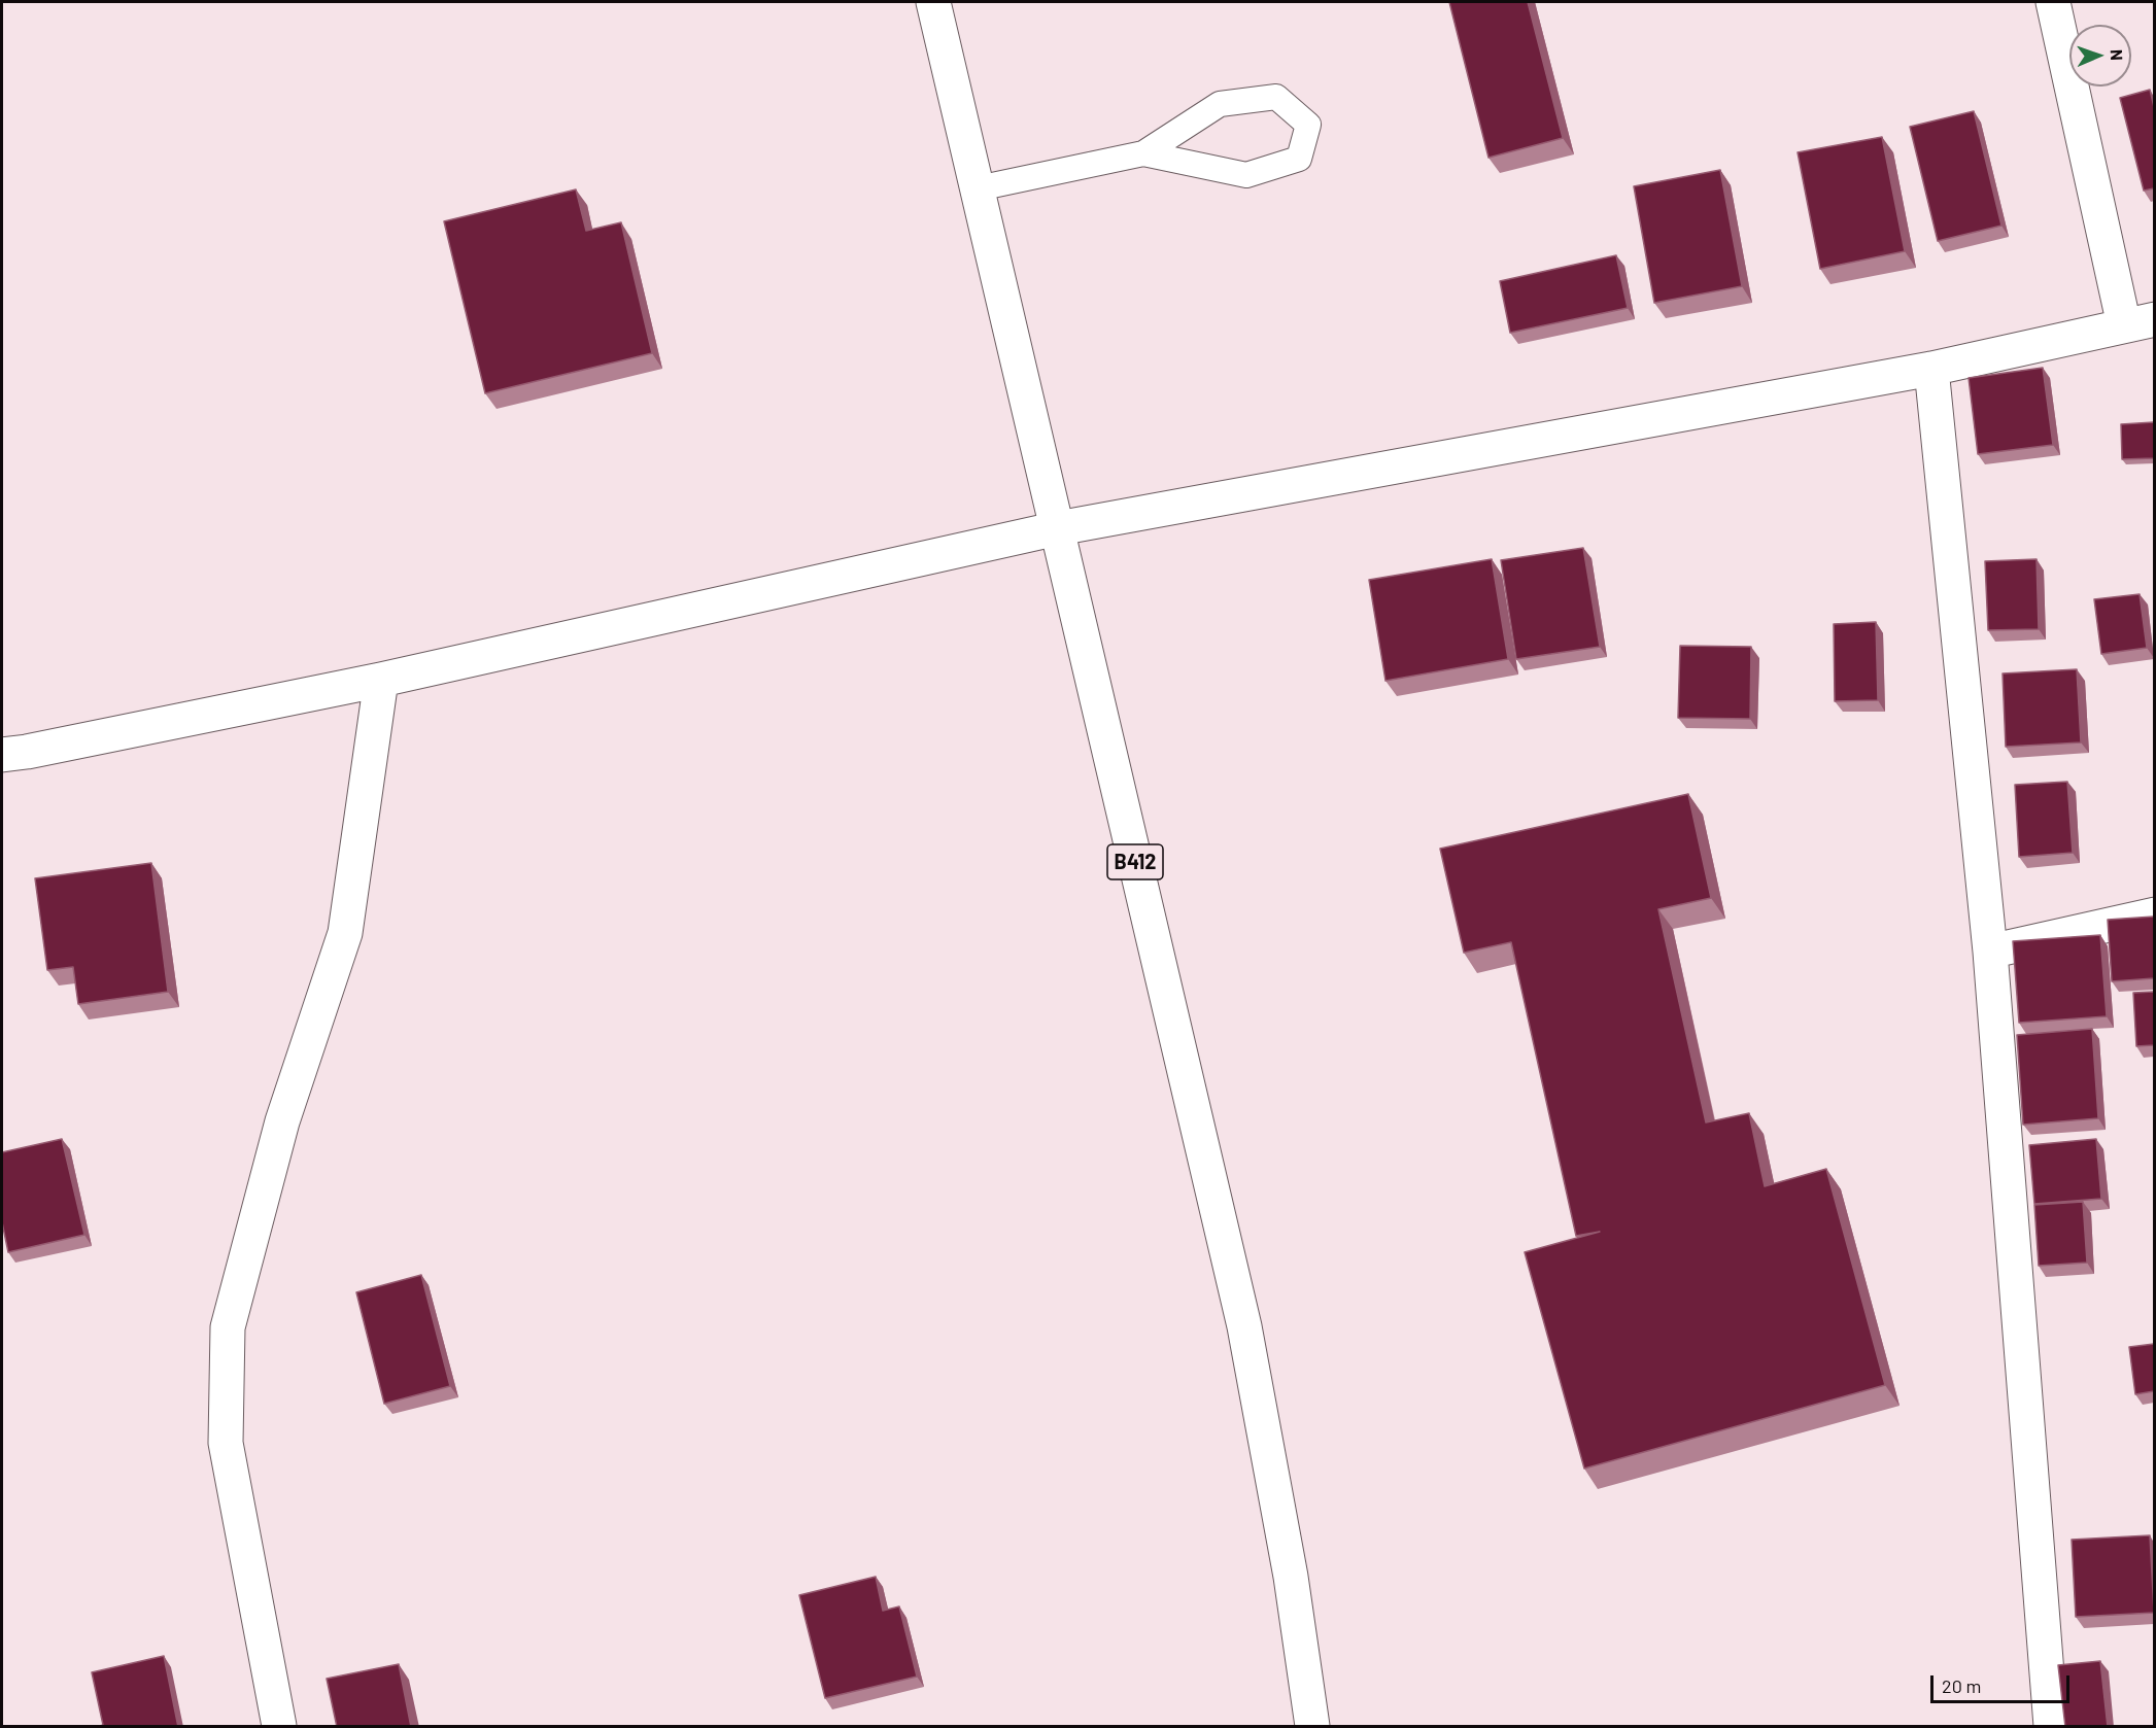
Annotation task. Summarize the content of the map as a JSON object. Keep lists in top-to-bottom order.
{
  "streets": {
    "street": ["B412"]
  },
  "scale_bar": "20 m",
  "north": "right"
}
